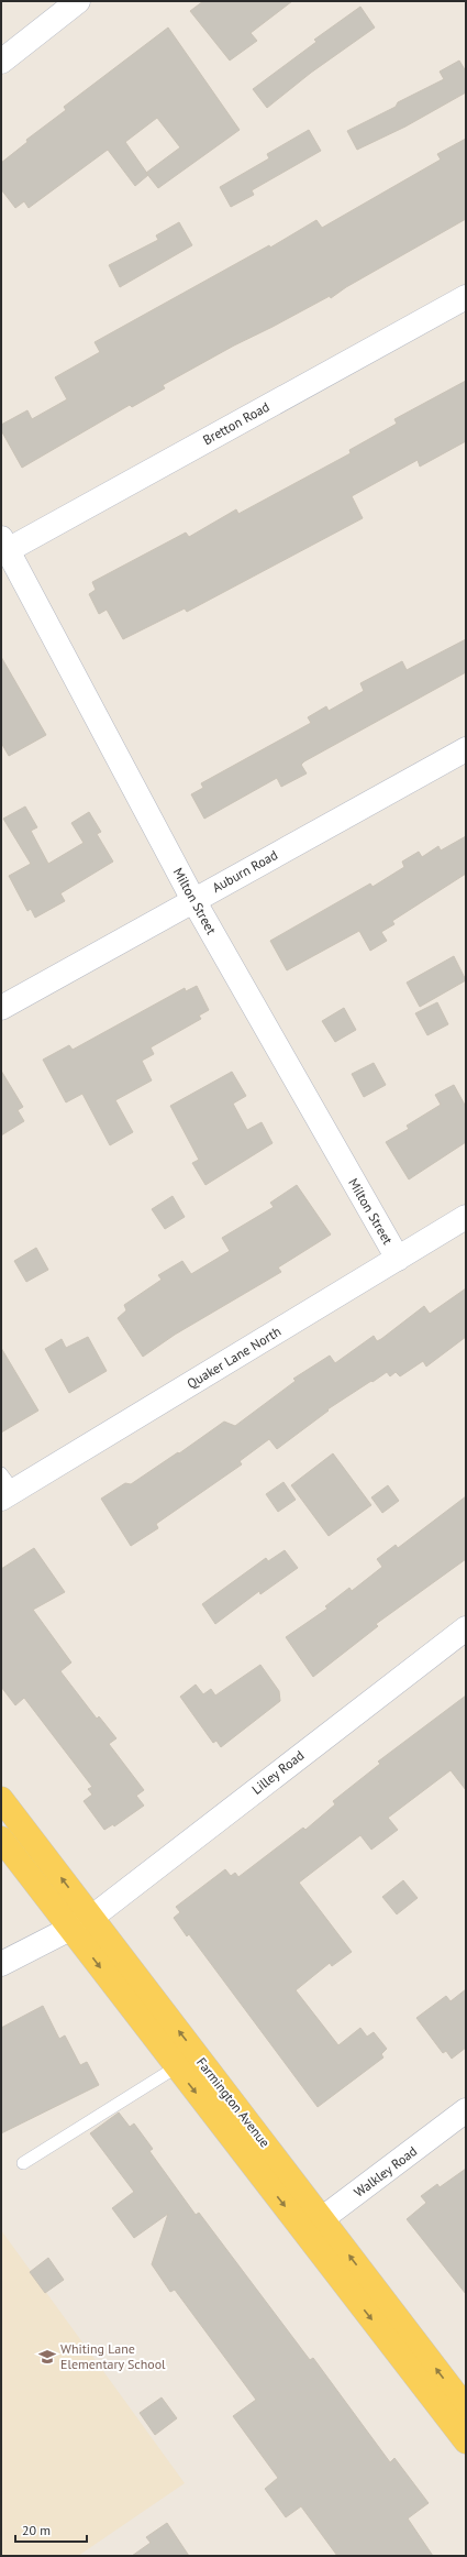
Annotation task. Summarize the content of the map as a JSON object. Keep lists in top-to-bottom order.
{
  "streets": {
    "main road": ["Farmington Avenue"],
    "street": [
      "Bretton Road",
      "Auburn Road",
      "Milton Street",
      "Quaker Lane North",
      "Lilley Road",
      "Walkley Road"
    ]
  },
  "crossings": [
    ["Bretton Road", "Milton Street"],
    ["Auburn Road", "Milton Street"],
    ["Milton Street", "Quaker Lane North"],
    ["Lilley Road", "Farmington Avenue"],
    ["Farmington Avenue", "Walkley Road"]
  ],
  "places": {
    "school or university": ["Whiting Lane Elementary School"]
  },
  "scale_bar": "20 m"
}
